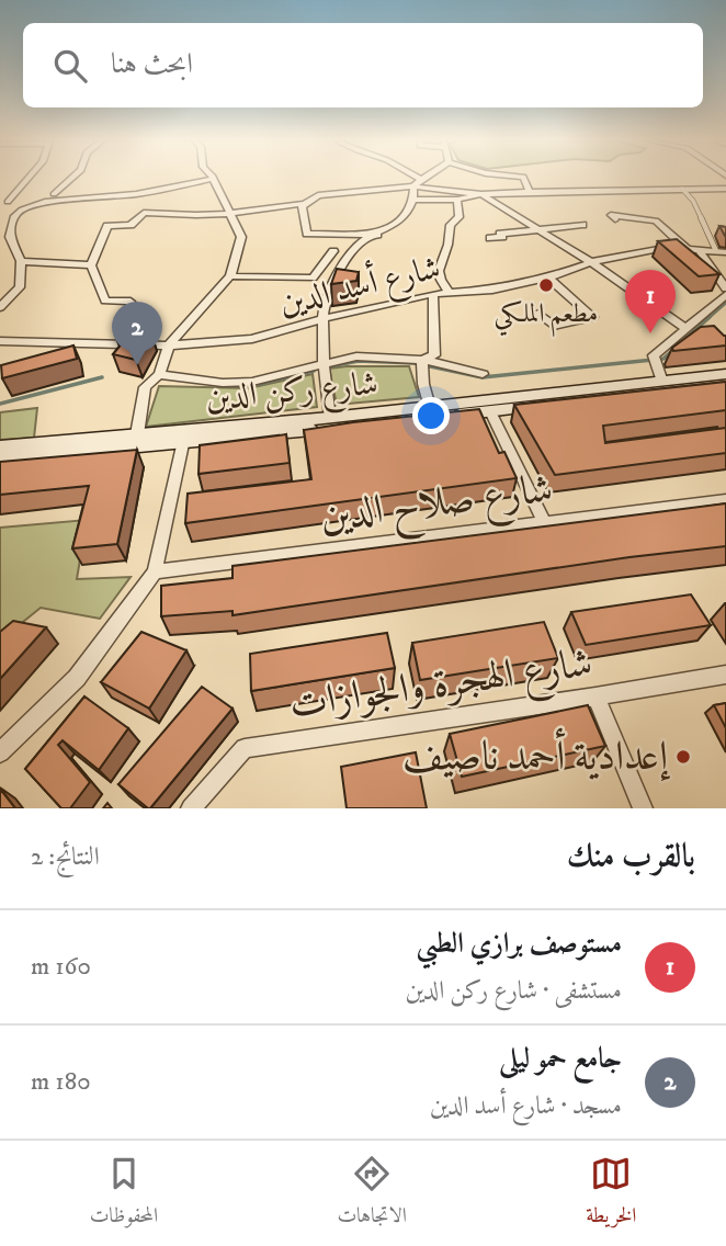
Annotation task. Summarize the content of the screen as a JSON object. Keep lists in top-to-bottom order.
{
  "streets": {
    "main road": ["شارع ركن الدين"],
    "street": ["شارع أسد الدين", "شارع صلاح الدين", "شارع الهجرة والجوازات"]
  },
  "places": ["مطعم الملكي", "إعدادية أحمد ناصيف"],
  "page": {
    "search": "ابحث هنا",
    "pins": ["1", "2"],
    "heading": ["بالقرب منك", "النتائج: 2"],
    "list": [
      {
        "mark": "1",
        "name": "مستوصف برازي الطبي",
        "note": "مستشفى · شارع ركن الدين",
        "value": "160 m"
      },
      {
        "mark": "2",
        "name": "جامع حمو ليلى",
        "note": "مسجد · شارع أسد الدين",
        "value": "180 m"
      }
    ],
    "nav": ["الخريطة", "الاتجاهات", "المحفوظات"]
  }
}
